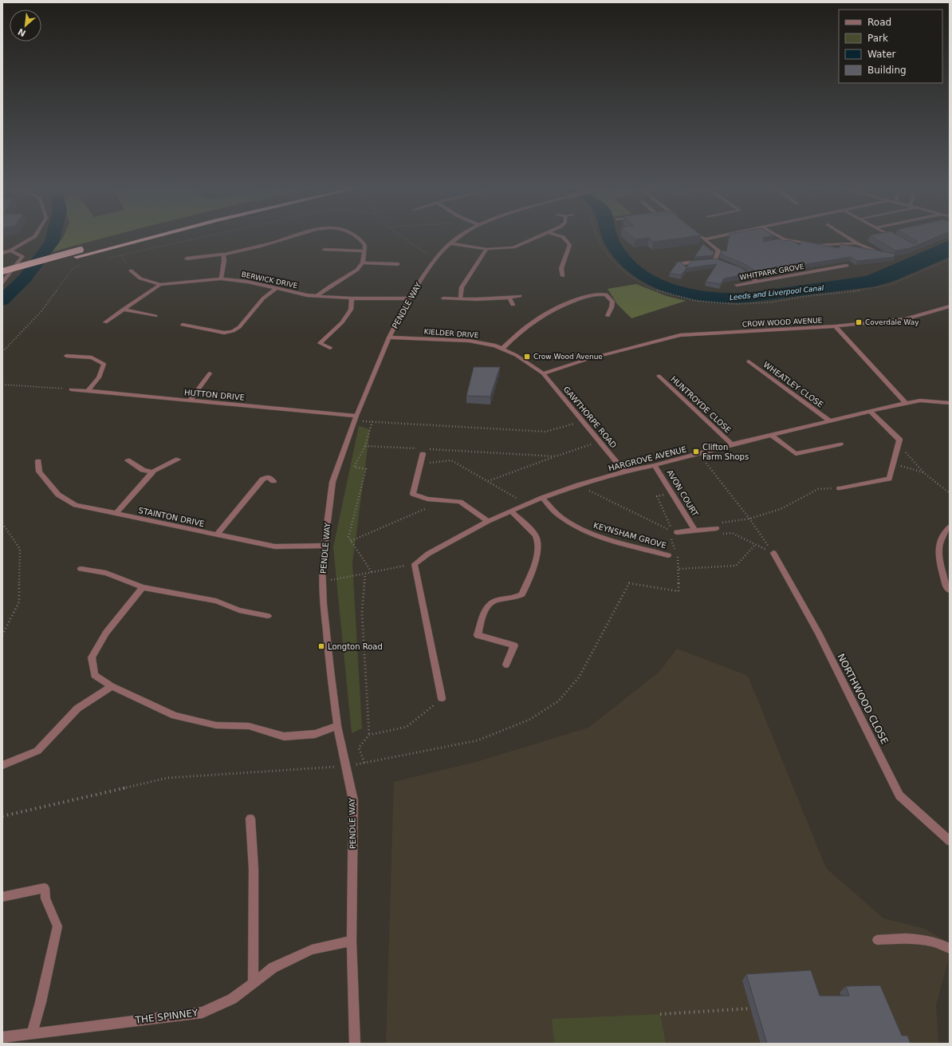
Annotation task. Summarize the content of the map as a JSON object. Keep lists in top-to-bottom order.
{
  "streets": {
    "street": [
      "WHITPARK GROVE",
      "BERWICK DRIVE",
      "PENDLE WAY",
      "CROW WOOD AVENUE",
      "KIELDER DRIVE",
      "WHEATLEY CLOSE",
      "HUTTON DRIVE",
      "HUNTROYDE CLOSE",
      "GAWTHORPE ROAD",
      "HARGROVE AVENUE",
      "AVON COURT",
      "STAINTON DRIVE",
      "KEYNSHAM GROVE",
      "NORTHWOOD CLOSE",
      "THE SPINNEY"
    ]
  },
  "crossings": [
    ["BERWICK DRIVE", "PENDLE WAY"],
    ["PENDLE WAY", "KIELDER DRIVE"],
    ["PENDLE WAY", "HUTTON DRIVE"],
    ["PENDLE WAY", "STAINTON DRIVE"],
    ["PENDLE WAY", "THE SPINNEY"],
    ["CROW WOOD AVENUE", "KIELDER DRIVE"],
    ["CROW WOOD AVENUE", "GAWTHORPE ROAD"],
    ["KIELDER DRIVE", "GAWTHORPE ROAD"],
    ["WHEATLEY CLOSE", "HARGROVE AVENUE"],
    ["HUNTROYDE CLOSE", "HARGROVE AVENUE"],
    ["GAWTHORPE ROAD", "HARGROVE AVENUE"],
    ["HARGROVE AVENUE", "AVON COURT"],
    ["HARGROVE AVENUE", "KEYNSHAM GROVE"]
  ],
  "water": ["Leeds and Liverpool Canal"],
  "places": {
    "transit": [
      "Coverdale Way",
      "Crow Wood Avenue",
      "Clifton Farm Shops",
      "Longton Road"
    ]
  },
  "legend": [
    "Road",
    "Park",
    "Water",
    "Building"
  ],
  "north": "bottom left"
}
